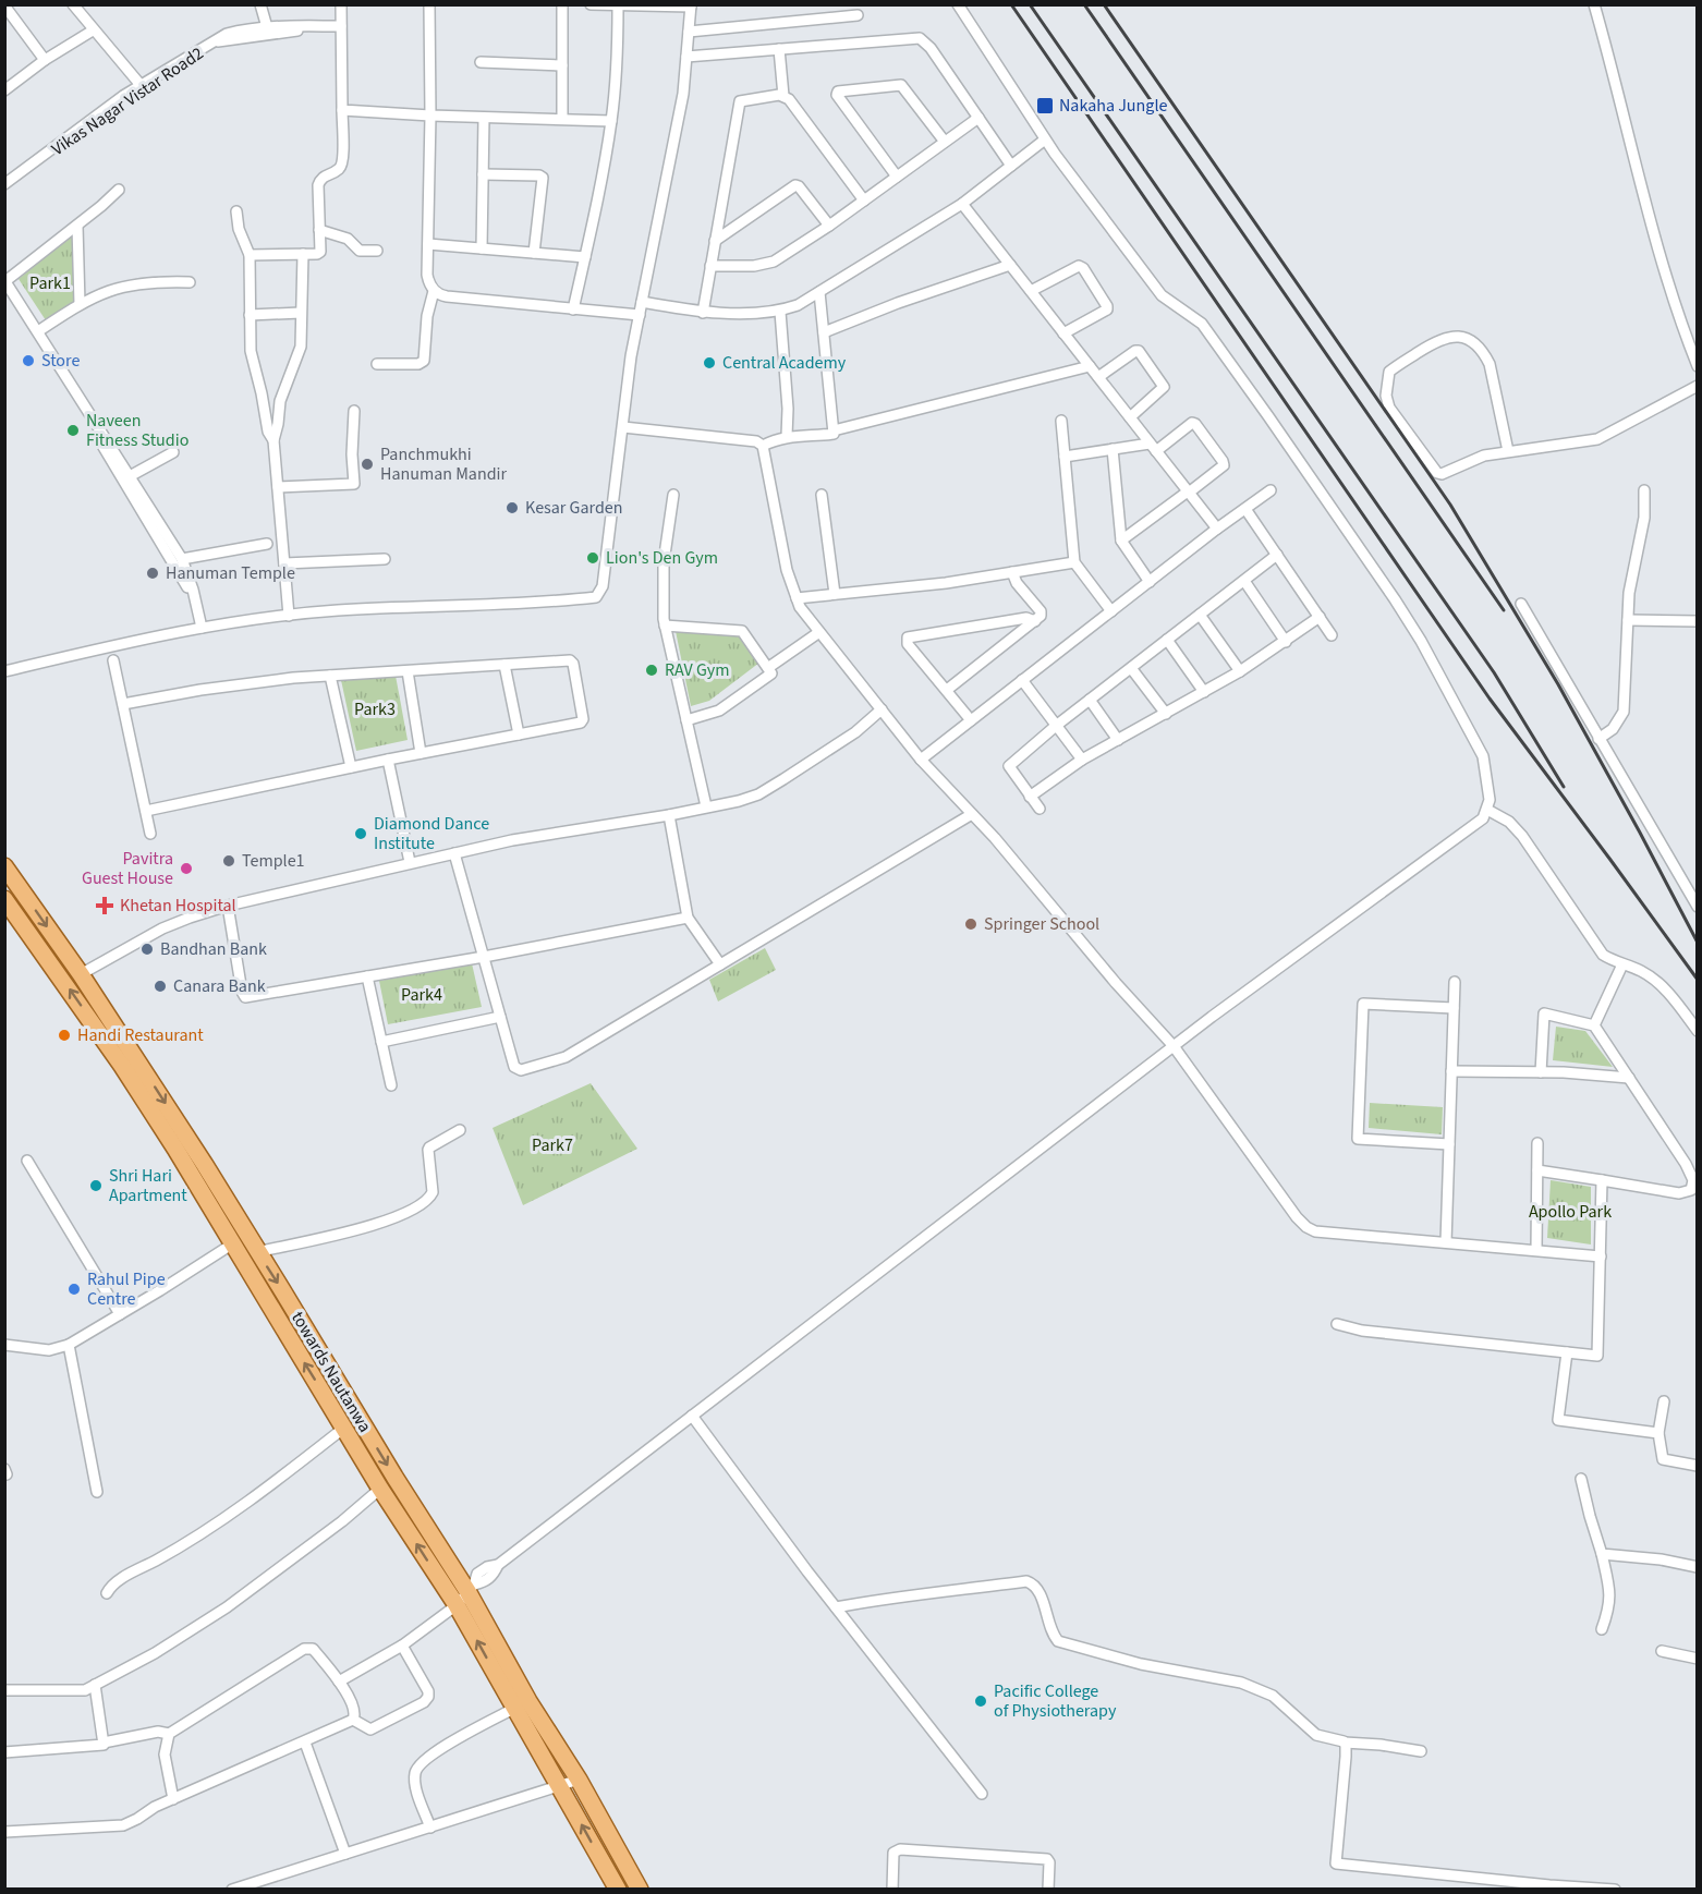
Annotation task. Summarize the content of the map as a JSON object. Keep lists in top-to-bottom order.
{
  "streets": {
    "main road": ["towards Nautanwa"],
    "street": ["Vikas Nagar Vistar Road2"]
  },
  "parks": [
    "Park1",
    "Park3",
    "Park4",
    "Park7",
    "Apollo Park"
  ],
  "places": {
    "transit": ["Nakaha Jungle"],
    "other": [
      "Store",
      "Central Academy",
      "Naveen Fitness Studio",
      "Panchmukhi Hanuman Mandir",
      "Kesar Garden",
      "Lion's Den Gym",
      "Hanuman Temple",
      "RAV Gym",
      "Diamond Dance Institute",
      "Temple1",
      "Pavitra Guest House",
      "Springer School",
      "Bandhan Bank",
      "Canara Bank",
      "Handi Restaurant",
      "Shri Hari Apartment",
      "Rahul Pipe Centre",
      "Pacific College of Physiotherapy"
    ],
    "health": ["Khetan Hospital"]
  }
}
